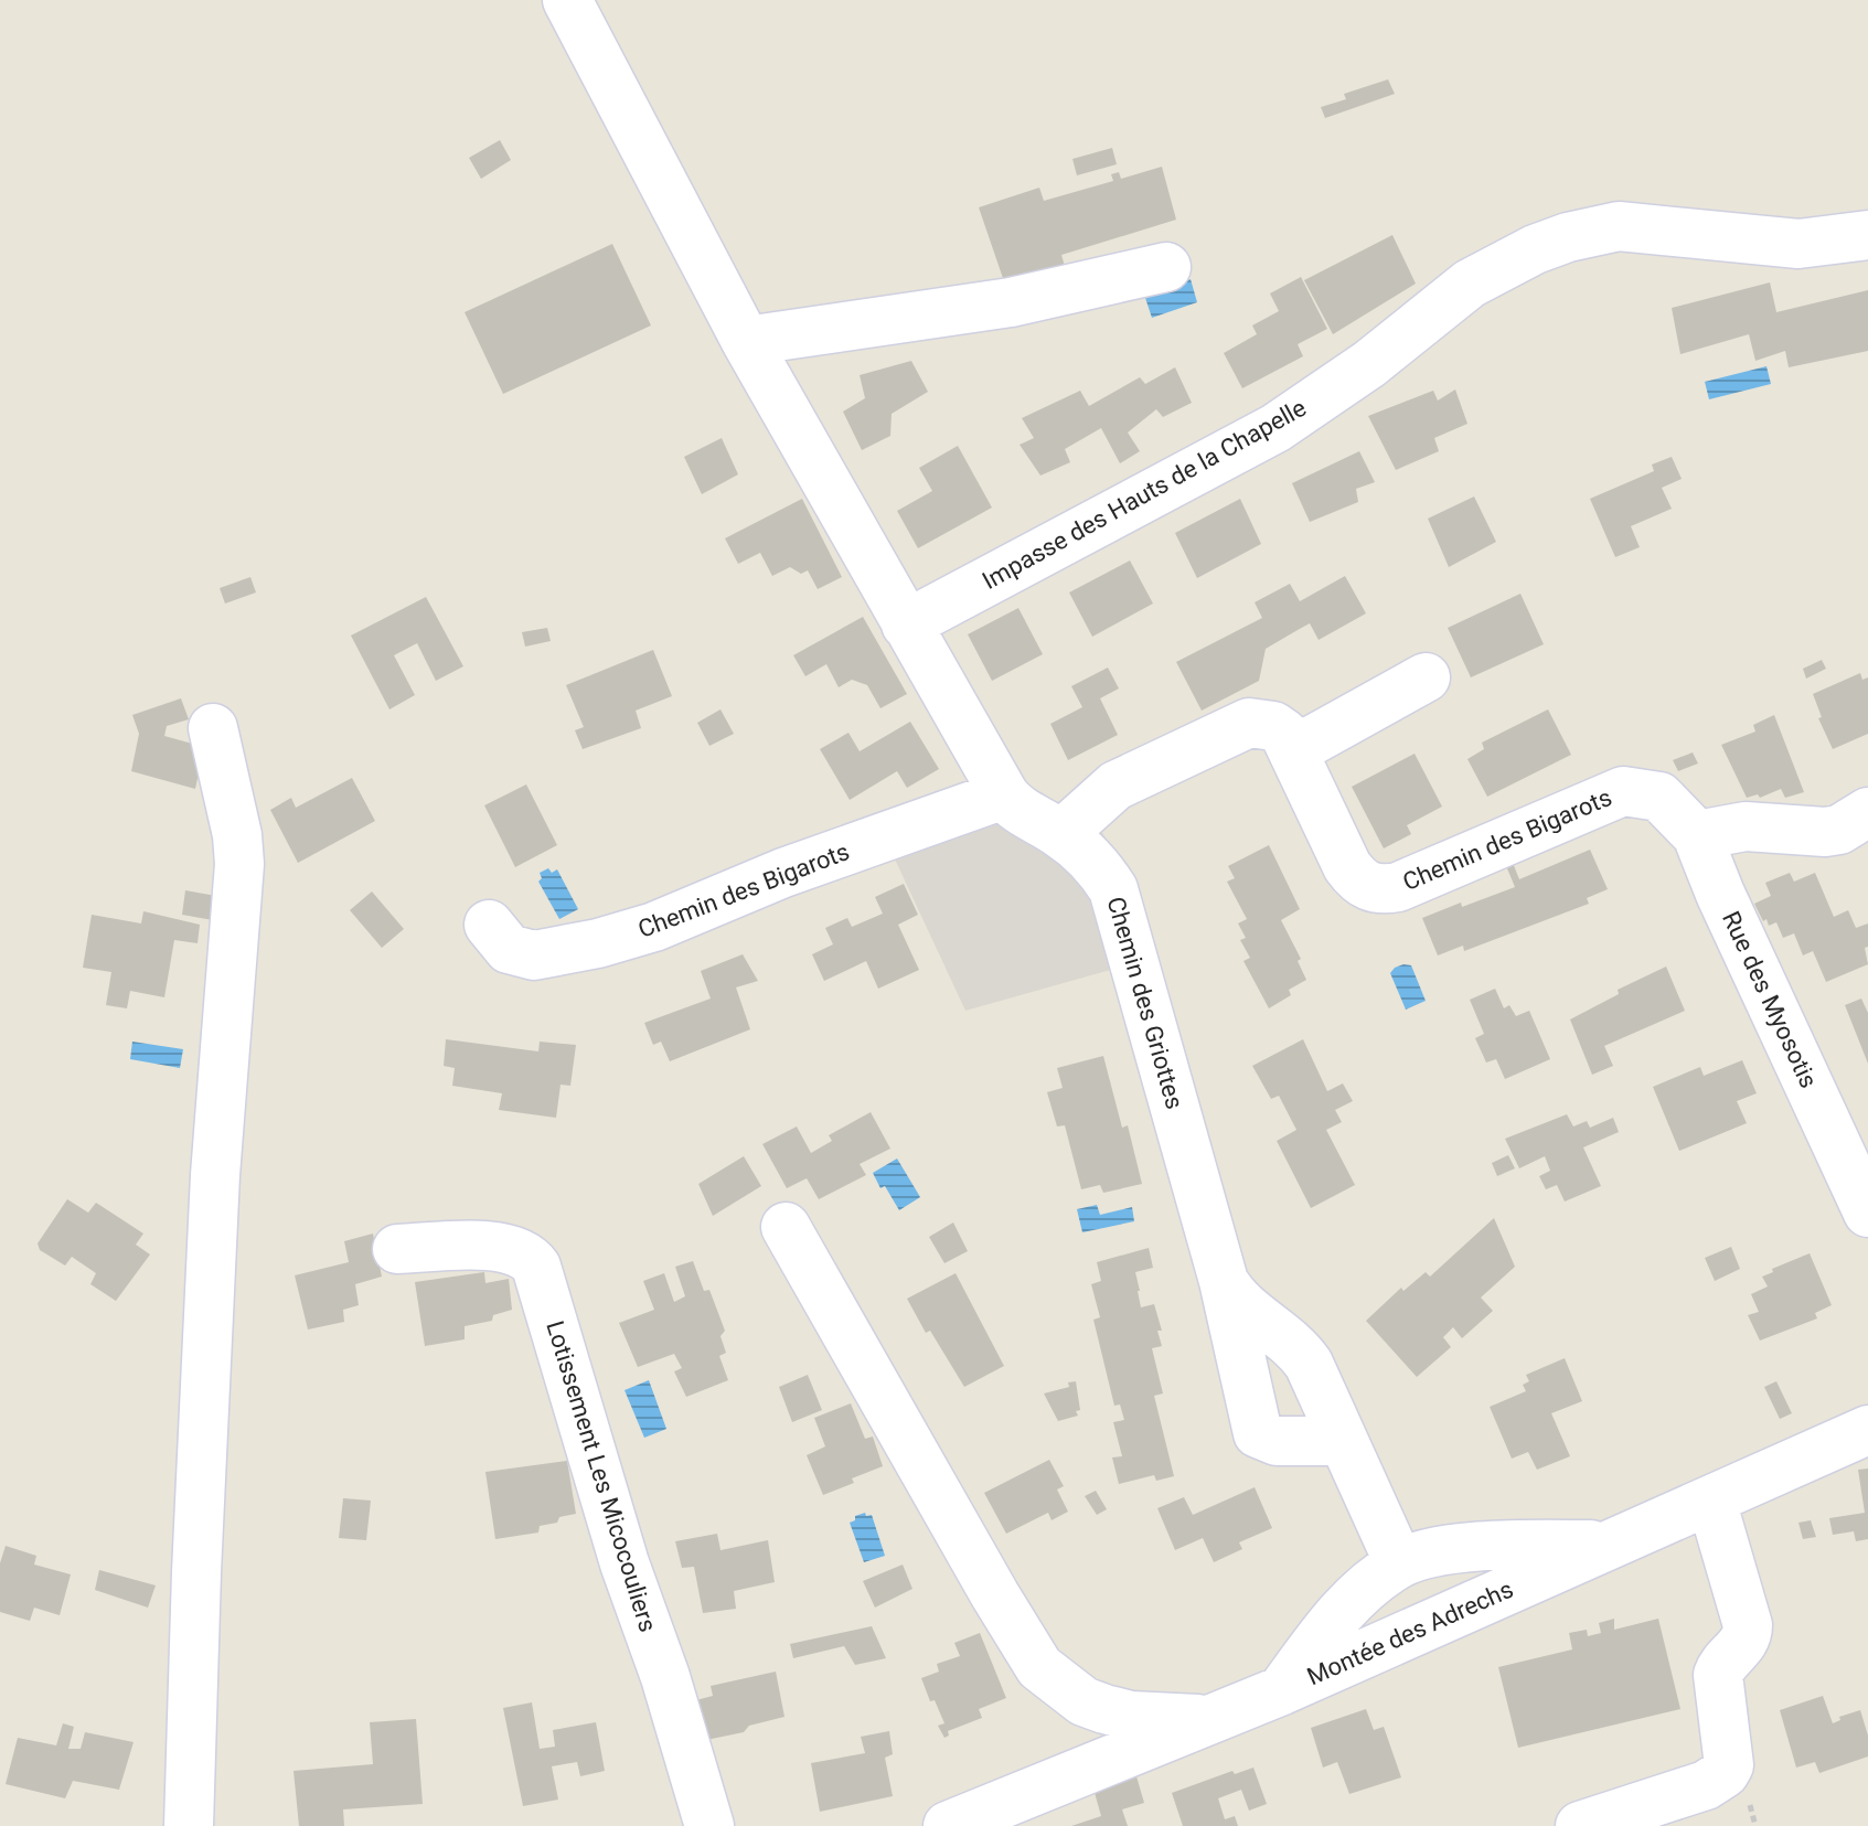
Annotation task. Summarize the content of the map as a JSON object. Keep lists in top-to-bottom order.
{
  "streets": {
    "street": [
      "Impasse des Hauts de la Chapelle",
      "Chemin des Bigarots",
      "Rue des Myosotis",
      "Chemin des Griottes",
      "Lotissement Les Micocouliers",
      "Montée des Adrechs"
    ]
  },
  "crossings": [
    ["Impasse des Hauts de la Chapelle", "Chemin des Griottes"],
    ["Chemin des Bigarots", "Rue des Myosotis"],
    ["Chemin des Bigarots", "Chemin des Griottes"]
  ]
}
